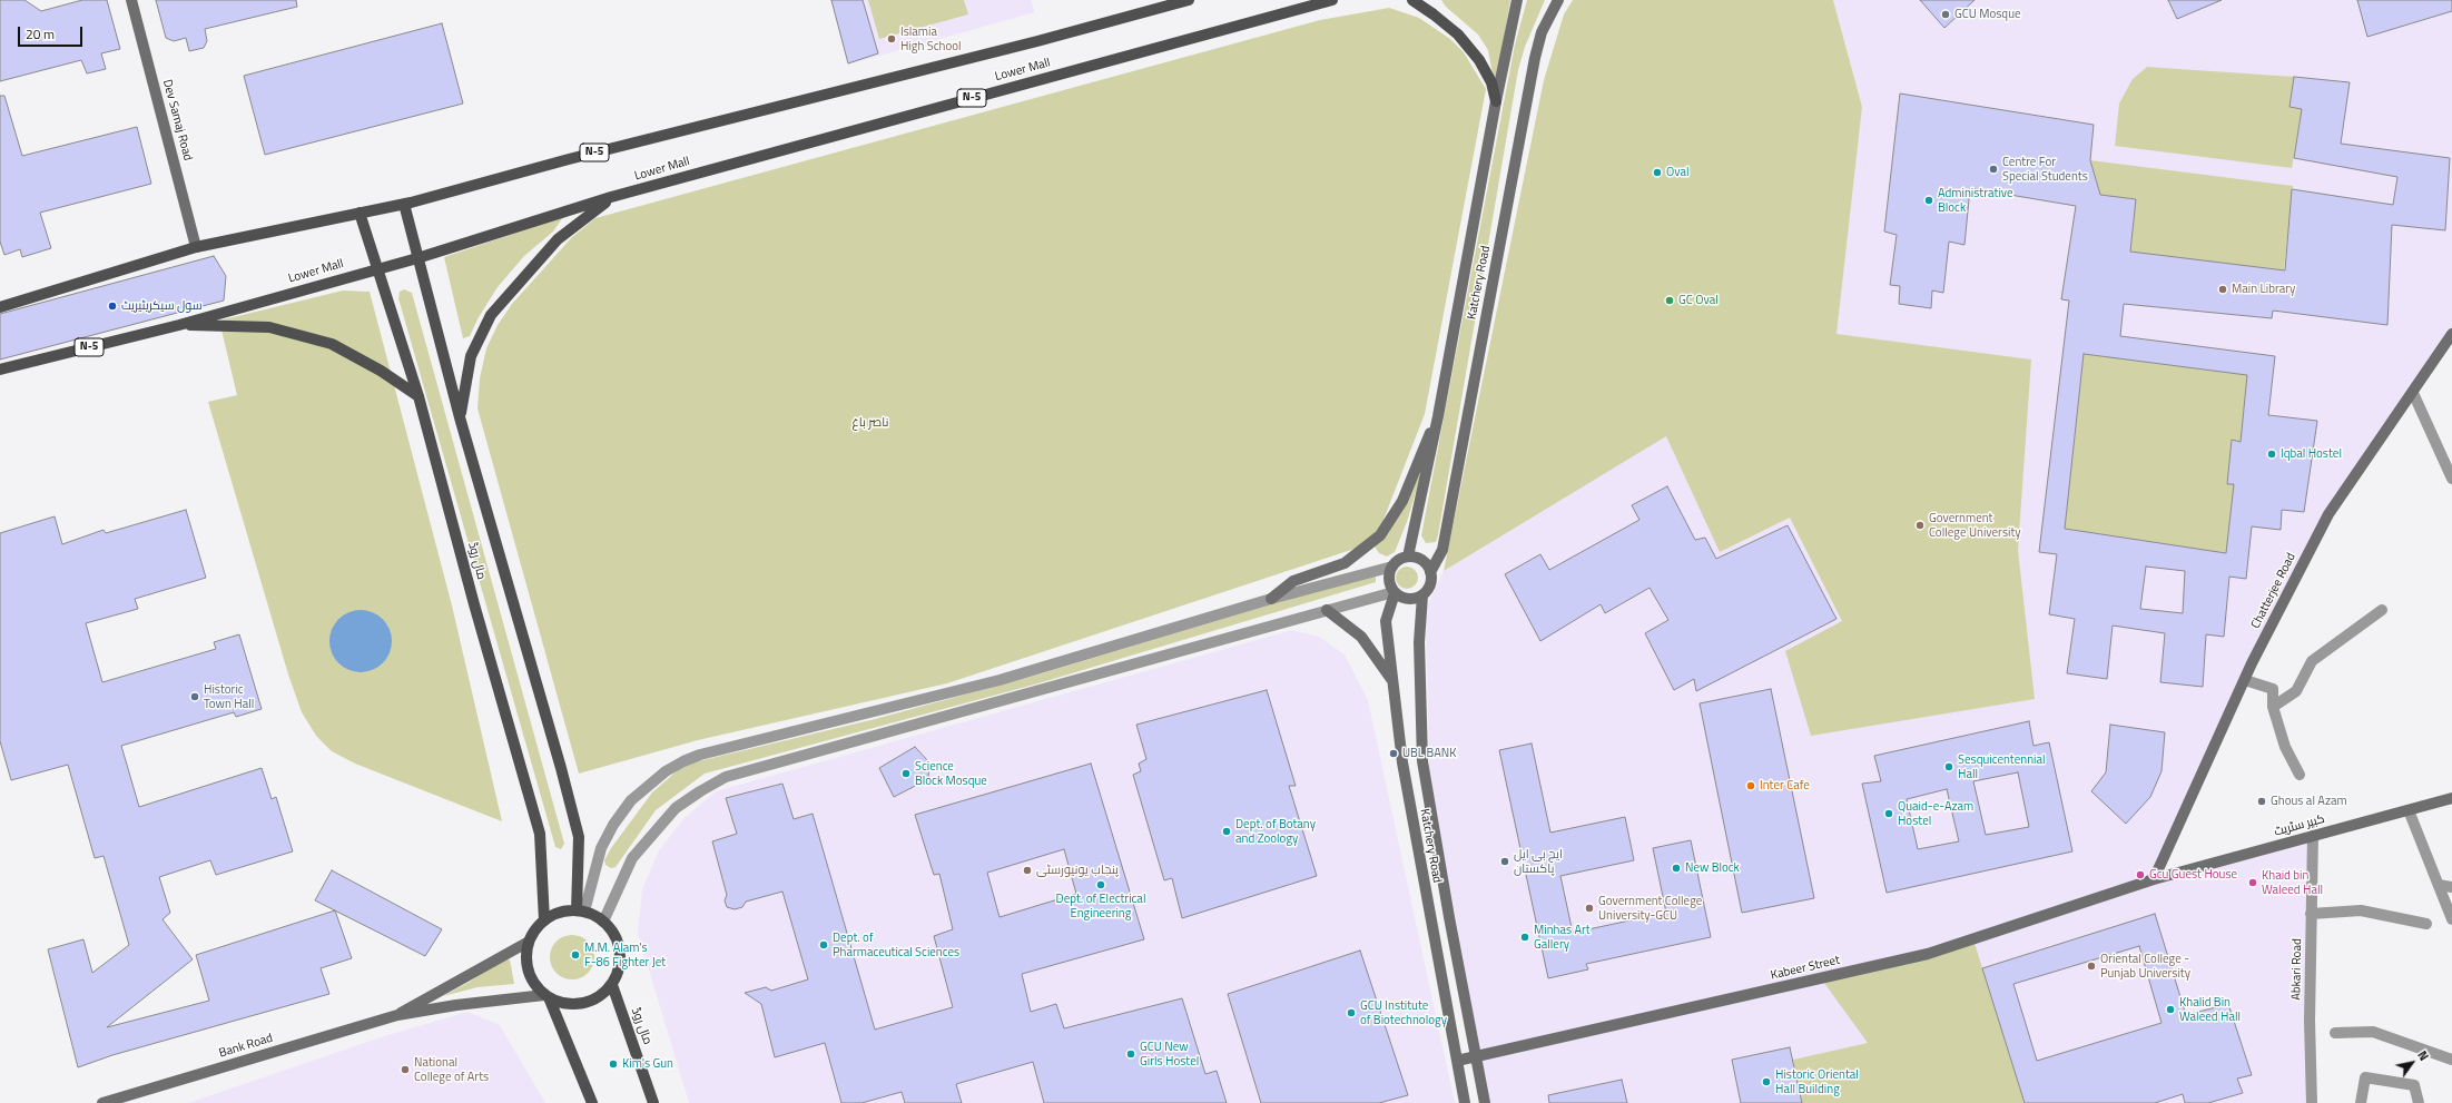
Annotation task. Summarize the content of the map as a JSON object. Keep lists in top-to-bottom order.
{
  "streets": {
    "main road": [
      "Lower Mall",
      "N-5",
      "Dev Samaj Road",
      "Katchery Road",
      "مال روڈ",
      "Chatterjee Road",
      "کبیر سٹریٹ",
      "Kabeer Street",
      "Bank Road"
    ],
    "street": ["Abkari Road"]
  },
  "crossings": [
    ["Lower Mall", "Dev Samaj Road"],
    ["Lower Mall", "مال روڈ"],
    ["Katchery Road", "Kabeer Street"],
    ["مال روڈ", "Bank Road"],
    ["Chatterjee Road", "کبیر سٹریٹ"],
    ["Chatterjee Road", "Kabeer Street"],
    ["کبیر سٹریٹ", "Kabeer Street"],
    ["کبیر سٹریٹ", "Abkari Road"]
  ],
  "parks": ["ناصر باغ"],
  "places": [
    "GCU Mosque",
    "Islamia High School",
    "Centre For Special Students",
    "Oval",
    "Administrative Block",
    "Main Library",
    "GC Oval",
    "سول سیکریٹیریٹ",
    "Iqbal Hostel",
    "Government College University",
    "Historic Town Hall",
    "UBL BANK",
    "Sesquicentennial Hall",
    "Science Block Mosque",
    "Inter Cafe",
    "Ghous al Azam",
    "Quaid-e-Azam Hostel",
    "Dept. of Botany and Zoology",
    "ایچ بی ایل پاکستان",
    "New Block",
    "پنجاب یونیورسٹی",
    "Gcu Guest House",
    "Khaid bin Waleed Hall",
    "Dept. of Electrical Engineering",
    "Government College University-GCU",
    "Minhas Art Gallery",
    "Dept. of Pharmaceutical Sciences",
    "M.M. Alam's F-86 Fighter Jet",
    "Oriental College - Punjab University",
    "Khalid Bin Waleed Hall",
    "GCU Institute of Biotechnology",
    "GCU New Girls Hostel",
    "Kim's Gun",
    "National College of Arts",
    "Historic Oriental Hall Building"
  ],
  "scale_bar": "20 m",
  "north": "top right"
}
